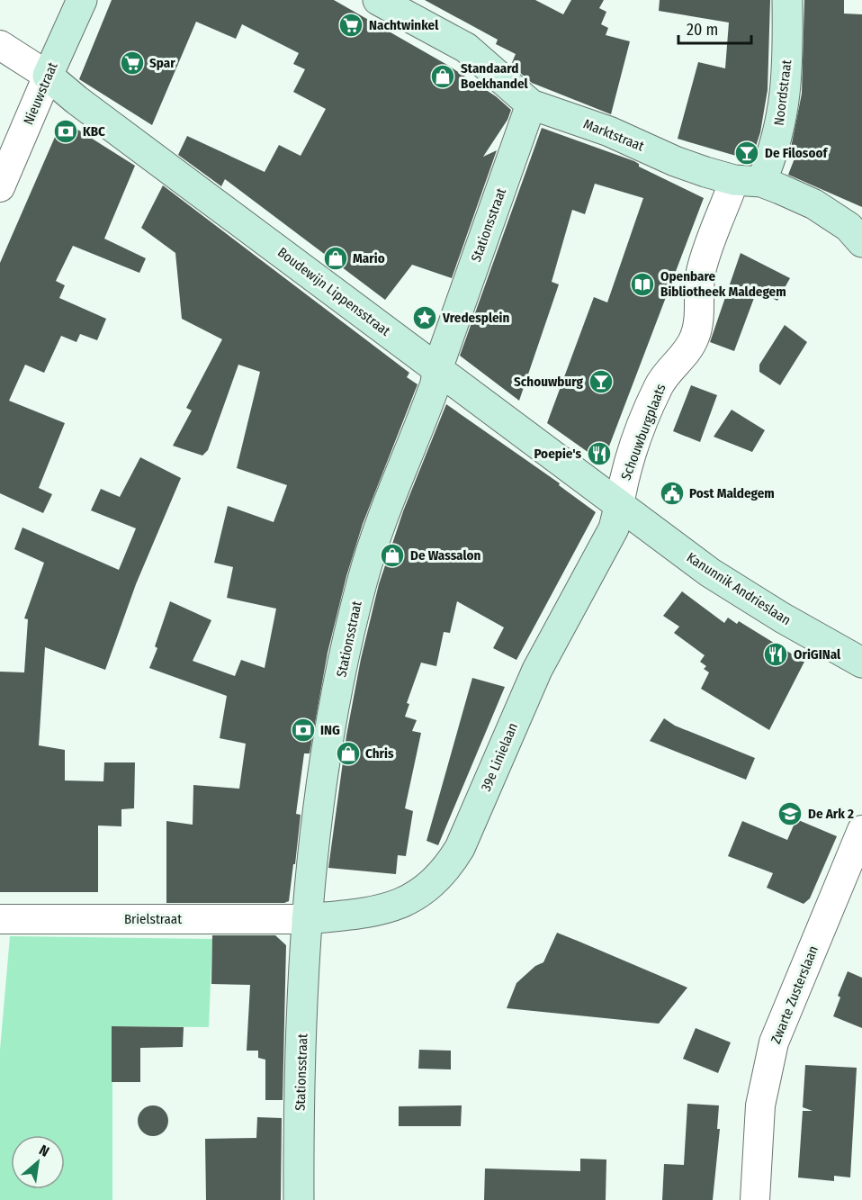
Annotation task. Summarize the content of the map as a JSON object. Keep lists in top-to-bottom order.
{
  "streets": {
    "street": [
      "Noordstraat",
      "Nieuwstraat",
      "Marktstraat",
      "Stationsstraat",
      "Boudewijn Lippensstraat",
      "Schouwburgplaats",
      "Kanunnik Andrieslaan",
      "39e Linielaan",
      "Brielstraat",
      "Zwarte Zusterslaan"
    ]
  },
  "crossings": [
    ["Noordstraat", "Marktstraat"],
    ["Noordstraat", "Schouwburgplaats"],
    ["Nieuwstraat", "Boudewijn Lippensstraat"],
    ["Marktstraat", "Stationsstraat"],
    ["Marktstraat", "Schouwburgplaats"],
    ["Stationsstraat", "Boudewijn Lippensstraat"],
    ["Stationsstraat", "39e Linielaan"],
    ["Stationsstraat", "Brielstraat"],
    ["Boudewijn Lippensstraat", "Schouwburgplaats"],
    ["Boudewijn Lippensstraat", "Kanunnik Andrieslaan"],
    ["Boudewijn Lippensstraat", "39e Linielaan"],
    ["Schouwburgplaats", "Kanunnik Andrieslaan"],
    ["Schouwburgplaats", "39e Linielaan"],
    ["Kanunnik Andrieslaan", "39e Linielaan"],
    ["39e Linielaan", "Brielstraat"]
  ],
  "places": {
    "supermarket": ["Nachtwinkel", "Spar"],
    "shop": [
      "Standaard Boekhandel",
      "Mario",
      "De Wassalon",
      "Chris"
    ],
    "bank": ["KBC", "ING"],
    "bar": ["De Filosoof", "Schouwburg"],
    "library": ["Openbare Bibliotheek Maldegem"],
    "place": ["Vredesplein"],
    "restaurant": ["Poepie's", "OriGINal"],
    "public building": ["Post Maldegem"],
    "school or university": ["De Ark 2"]
  },
  "scale_bar": "20 m",
  "north": "top right"
}
